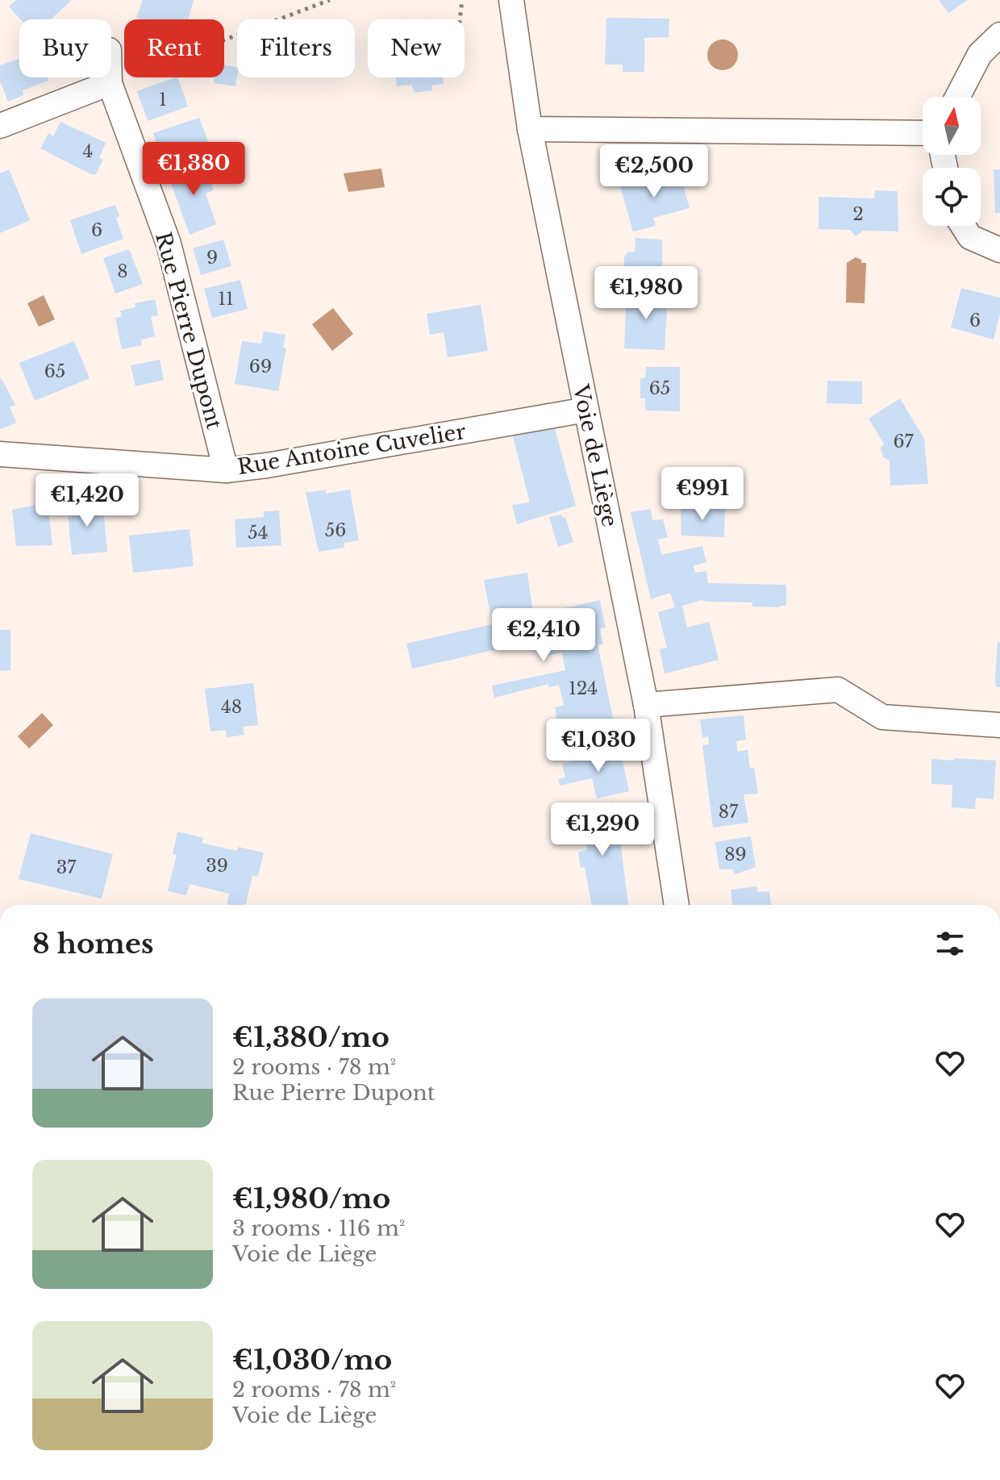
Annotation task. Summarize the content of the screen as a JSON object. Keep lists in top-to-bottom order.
{
  "streets": {
    "street": ["Rue Pierre Dupont", "Rue Antoine Cuvelier", "Voie de Liège"]
  },
  "crossings": [
    ["Rue Pierre Dupont", "Rue Antoine Cuvelier"],
    ["Rue Antoine Cuvelier", "Voie de Liège"]
  ],
  "house_numbers": [
    "1",
    "4",
    "2",
    "6",
    "9",
    "8",
    "11",
    "6",
    "69",
    "65",
    "65",
    "67",
    "56",
    "54",
    "124",
    "48",
    "87",
    "89",
    "39",
    "37"
  ],
  "north": "top",
  "page": {
    "chip": [
      "Buy",
      "Rent",
      "Filters",
      "New"
    ],
    "price": [
      "€1,380",
      "€2,500",
      "€1,980",
      "€991",
      "€1,420",
      "€2,410",
      "€1,030",
      "€1,290"
    ],
    "heading": "8 homes",
    "list": [
      {
        "name": "€1,380/mo",
        "note": "2 rooms · 78 m² · Rue Pierre Dupont"
      },
      {
        "name": "€1,980/mo",
        "note": "3 rooms · 116 m² · Voie de Liège"
      },
      {
        "name": "€1,030/mo",
        "note": "2 rooms · 78 m² · Voie de Liège"
      }
    ]
  }
}
